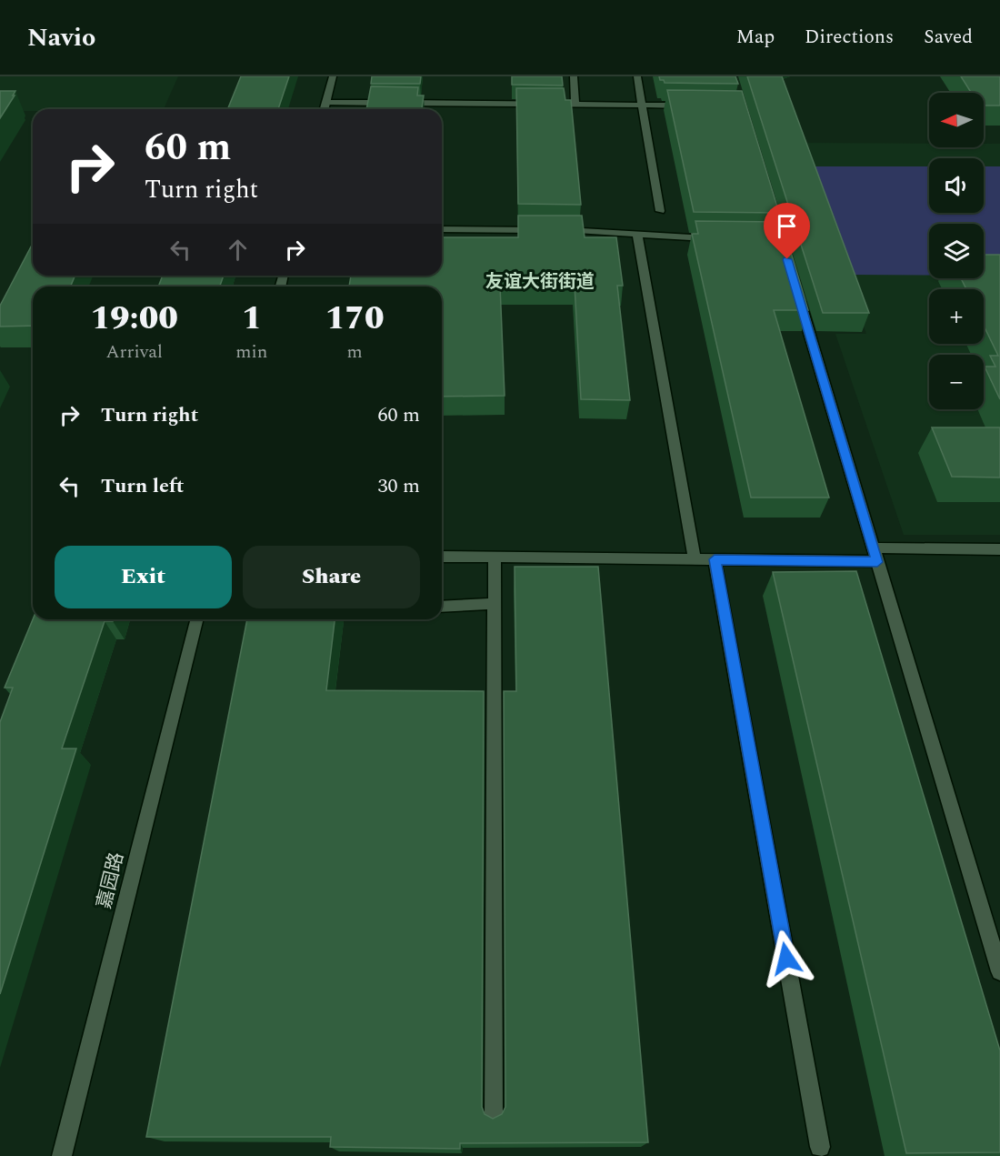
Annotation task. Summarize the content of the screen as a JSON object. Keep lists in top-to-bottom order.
{
  "streets": {
    "street": ["嘉园路"]
  },
  "districts": ["友谊大街街道"],
  "north": "left",
  "page": {
    "header": "Navio",
    "nav": ["Map", "Directions", "Saved"],
    "map_buttons": ["+", "−"],
    "turn": ["60 m", "Turn right"],
    "eta": [
      "19:00",
      "Arrival",
      "1",
      "min",
      "170",
      "m"
    ],
    "list": [
      {
        "name": "Turn right",
        "value": "60 m"
      },
      {
        "name": "Turn left",
        "value": "30 m"
      }
    ],
    "buttons": ["Exit", "Share"]
  }
}
